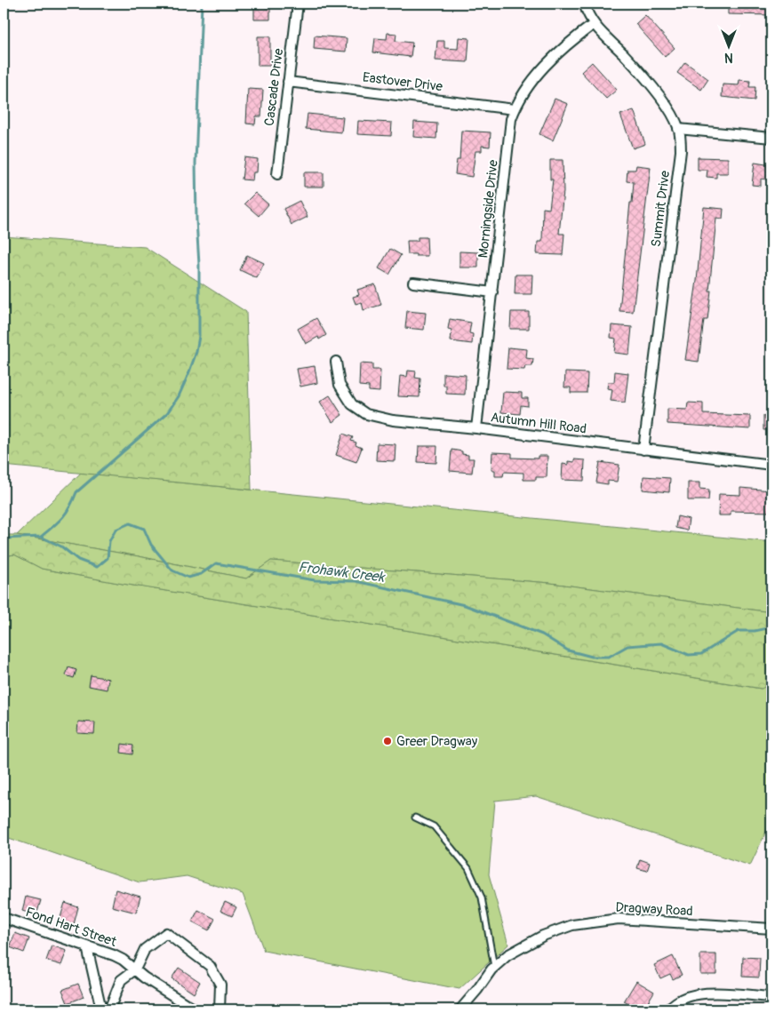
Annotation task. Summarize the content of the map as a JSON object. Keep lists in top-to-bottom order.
{
  "streets": {
    "street": [
      "Eastover Drive",
      "Cascade Drive",
      "Morningside Drive",
      "Summit Drive",
      "Autumn Hill Road",
      "Dragway Road",
      "Fond Hart Street"
    ]
  },
  "crossings": [
    ["Eastover Drive", "Cascade Drive"],
    ["Eastover Drive", "Morningside Drive"],
    ["Morningside Drive", "Summit Drive"],
    ["Morningside Drive", "Autumn Hill Road"],
    ["Summit Drive", "Autumn Hill Road"]
  ],
  "water": ["Frohawk Creek"],
  "places": ["Greer Dragway"],
  "north": "bottom"
}
